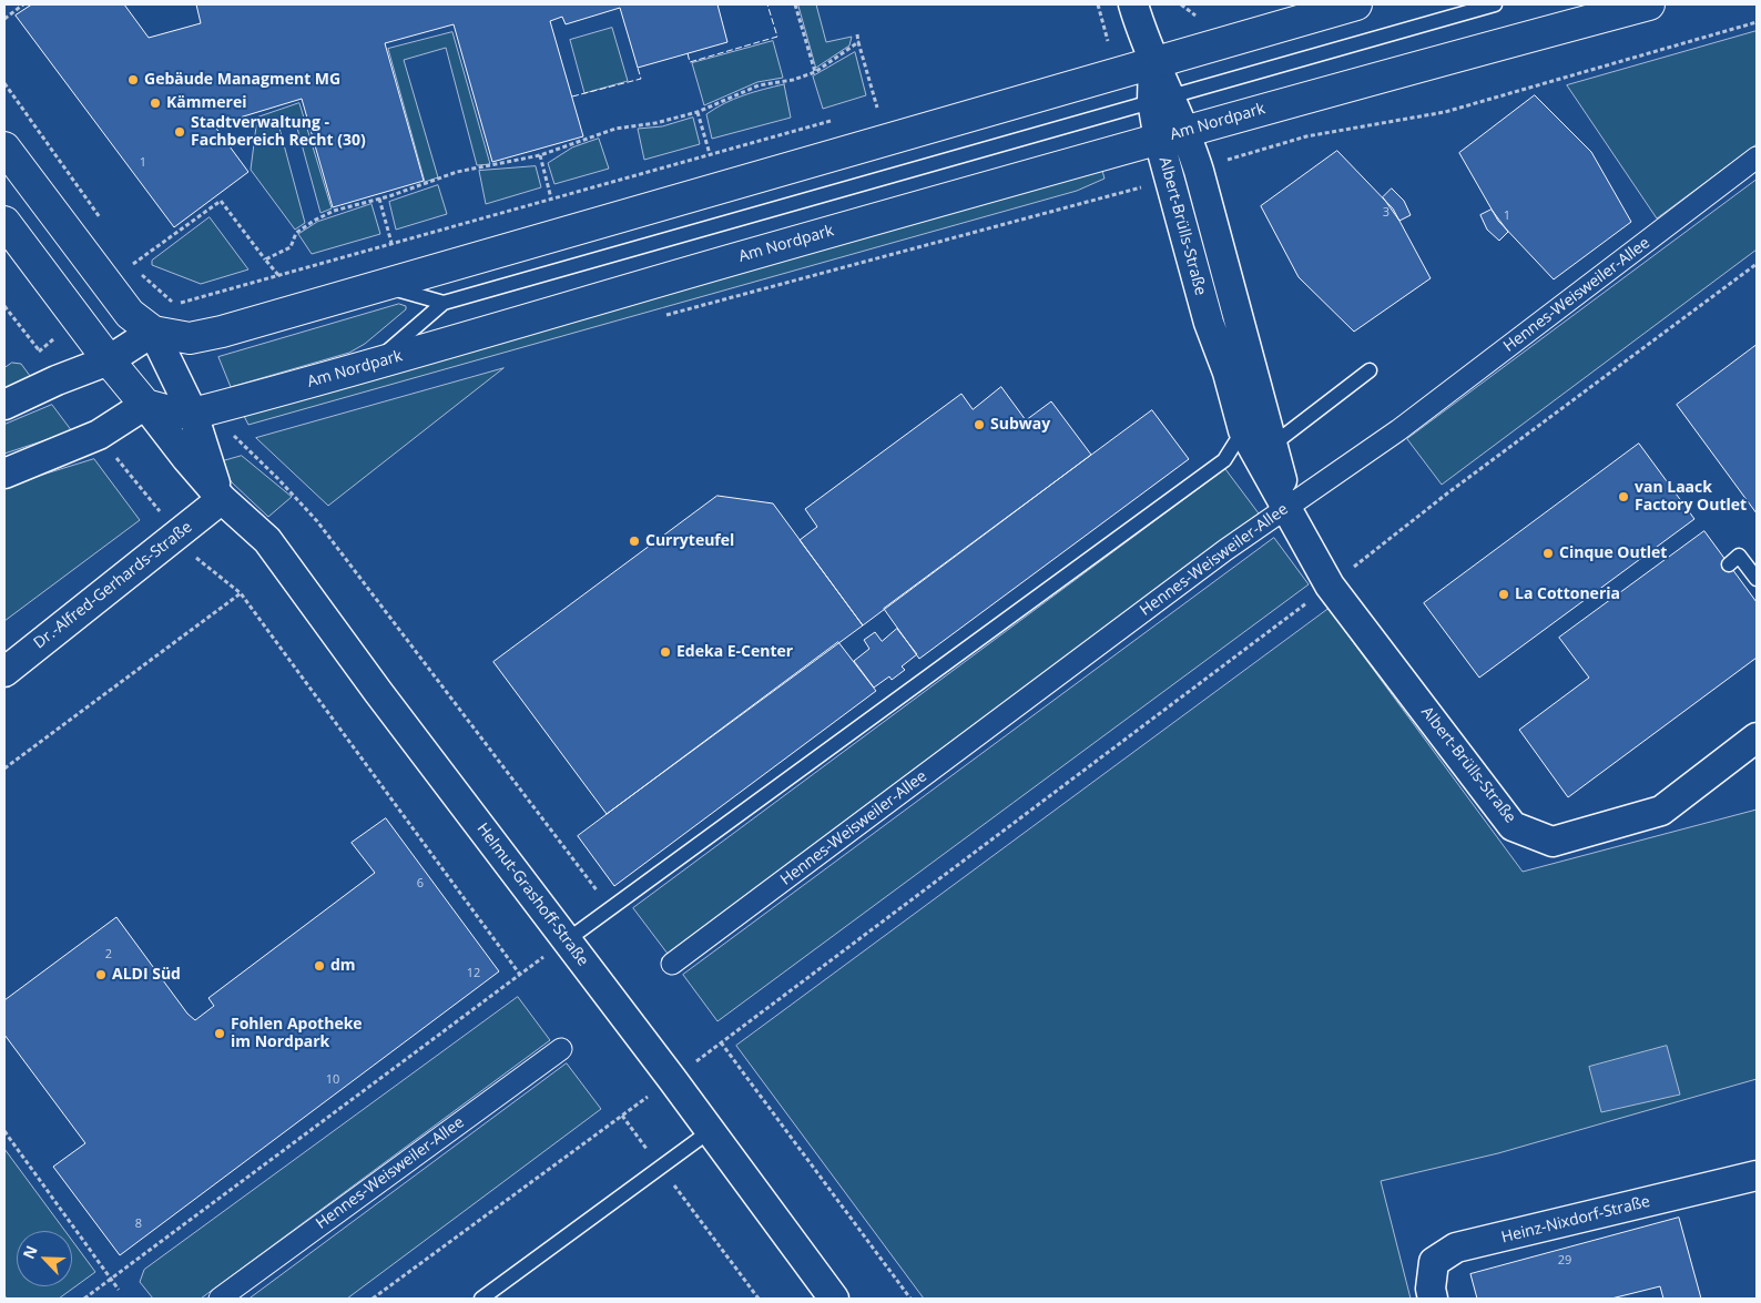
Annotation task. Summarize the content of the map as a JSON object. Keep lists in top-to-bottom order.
{
  "streets": {
    "street": [
      "Am Nordpark",
      "Albert-Brülls-Straße",
      "Hennes-Weisweiler-Allee",
      "Dr.-Alfred-Gerhards-Straße",
      "Helmut-Grashoff-Straße",
      "Heinz-Nixdorf-Straße"
    ]
  },
  "crossings": [
    ["Am Nordpark", "Albert-Brülls-Straße"],
    ["Am Nordpark", "Helmut-Grashoff-Straße"],
    ["Albert-Brülls-Straße", "Hennes-Weisweiler-Allee"],
    ["Dr.-Alfred-Gerhards-Straße", "Helmut-Grashoff-Straße"]
  ],
  "places": [
    "Gebäude Managment MG",
    "Kämmerei",
    "Stadtverwaltung - Fachbereich Recht (30)",
    "Subway",
    "van Laack Factory Outlet",
    "Curryteufel",
    "Cinque Outlet",
    "La Cottoneria",
    "Edeka E-Center",
    "dm",
    "ALDI Süd",
    "Fohlen Apotheke im Nordpark"
  ],
  "house_numbers": [
    "1",
    "3",
    "1",
    "6",
    "2",
    "12",
    "10",
    "8",
    "29"
  ],
  "north": "top left"
}
